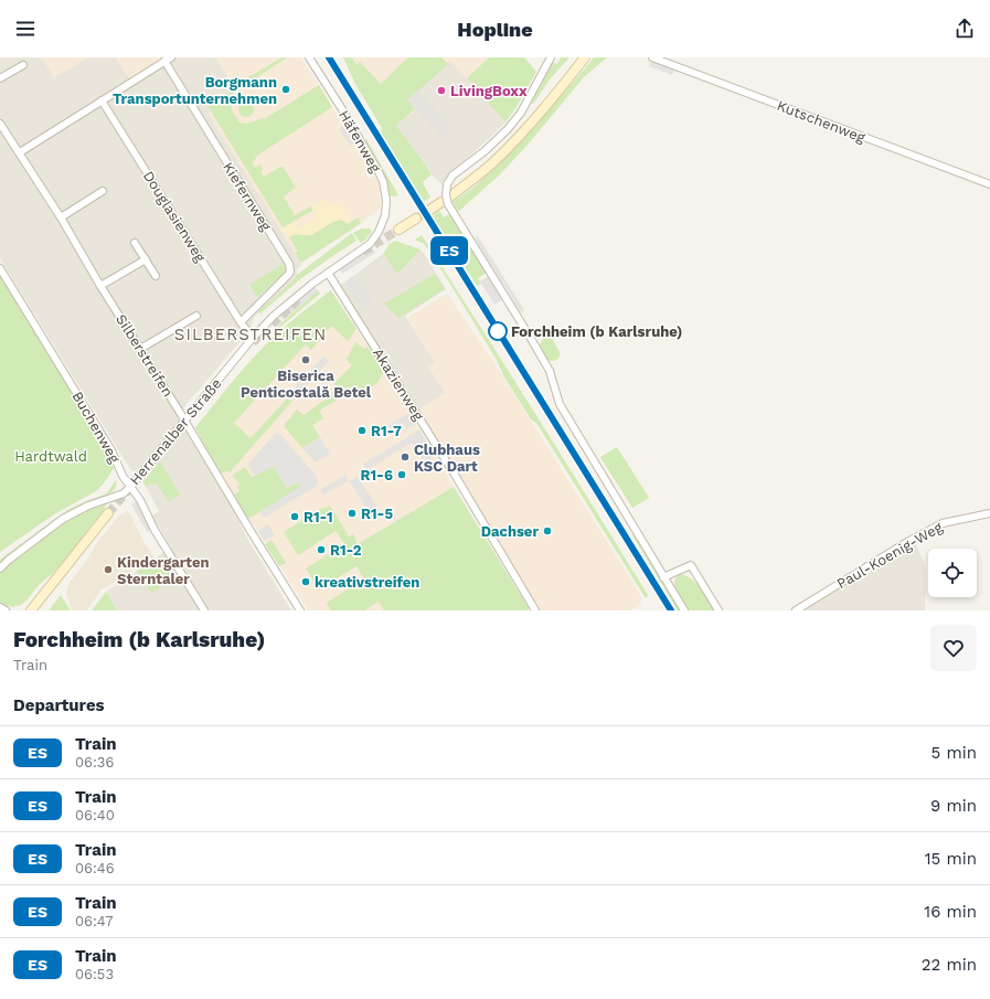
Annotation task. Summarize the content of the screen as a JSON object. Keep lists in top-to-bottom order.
{
  "streets": {
    "street": [
      "Kutschenweg",
      "Häfenweg",
      "Kiefernweg",
      "Douglasienweg",
      "Silberstreifen",
      "Akazienweg",
      "Buchenweg",
      "Herrenalber Straße",
      "Paul-Koenig-Weg"
    ]
  },
  "crossings": [
    ["Häfenweg", "Herrenalber Straße"],
    ["Kiefernweg", "Douglasienweg"],
    ["Douglasienweg", "Herrenalber Straße"],
    ["Silberstreifen", "Herrenalber Straße"],
    ["Akazienweg", "Herrenalber Straße"],
    ["Buchenweg", "Herrenalber Straße"]
  ],
  "districts": ["SILBERSTREIFEN"],
  "parks": ["Hardtwald"],
  "places": [
    "Borgmann Transportunternehmen",
    "LivingBoxx",
    "Forchheim (b Karlsruhe)",
    "Biserica Penticostală Betel",
    "R1-7",
    "Clubhaus KSC Dart",
    "R1-6",
    "R1-5",
    "R1-1",
    "Dachser",
    "R1-2",
    "Kindergarten Sterntaler",
    "kreativstreifen"
  ],
  "page": {
    "header": "Hopline",
    "on_map": "ES",
    "heading": [
      ["Forchheim (b Karlsruhe)", "Train"],
      "Departures"
    ],
    "list": [
      {
        "mark": "ES",
        "name": "Train",
        "note": "06:36",
        "value": "5 min"
      },
      {
        "mark": "ES",
        "name": "Train",
        "note": "06:40",
        "value": "9 min"
      },
      {
        "mark": "ES",
        "name": "Train",
        "note": "06:46",
        "value": "15 min"
      },
      {
        "mark": "ES",
        "name": "Train",
        "note": "06:47",
        "value": "16 min"
      },
      {
        "mark": "ES",
        "name": "Train",
        "note": "06:53",
        "value": "22 min"
      }
    ]
  }
}
